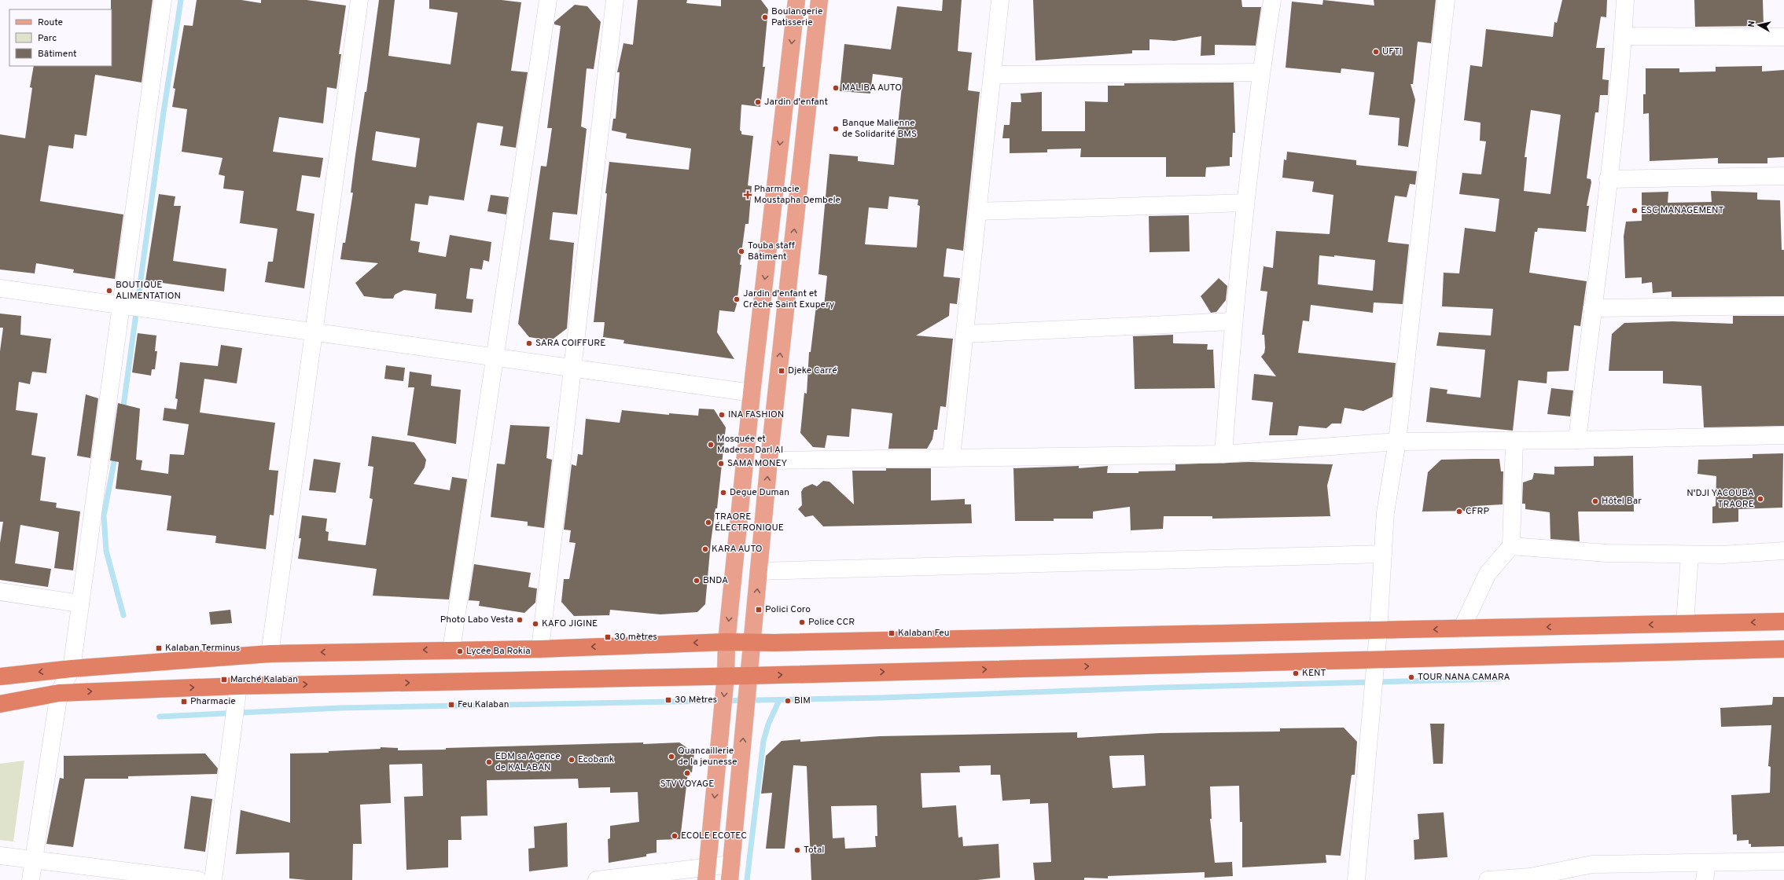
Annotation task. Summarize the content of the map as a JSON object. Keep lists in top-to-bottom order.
{
  "places": {
    "other": [
      "Boulangerie Patisserie",
      "UFTI",
      "MALIBA AUTO",
      "Jardin d'enfant",
      "Banque Malienne de Solidarité BMS",
      "ESC MANAGEMENT",
      "Touba staff Bâtiment",
      "BOUTIQUE ALIMENTATION",
      "Jardin d'enfant et Crêche Saint Exupery",
      "SARA COIFFURE",
      "INA FASHION",
      "Mosquée et Madersa Darl Al",
      "SAMA MONEY",
      "Degue Duman",
      "N'DJI YACOUBA TRAORE",
      "Hôtel Bar",
      "CFRP",
      "TRAORE ÉLECTRONIQUE",
      "KARA AUTO",
      "BNDA",
      "Photo Labo Vesta",
      "Police CCR",
      "KAFO JIGINE",
      "Lycée Ba Rokia",
      "KENT",
      "TOUR NANA CAMARA",
      "BIM",
      "Quancaillerie de la jeunesse",
      "Ecobank",
      "EDM sa Agence de KALABAN",
      "STV VOYAGE",
      "ECOLE ECOTEC",
      "Total"
    ],
    "health": ["Pharmacie Moustapha Dembele"],
    "transit": [
      "Djeke Carré",
      "Polici Coro",
      "Kalaban Feu",
      "30 mètres",
      "Kalaban Terminus",
      "Marché Kalaban",
      "30 Mètres",
      "Pharmacie",
      "Feu Kalaban"
    ]
  },
  "legend": ["Route", "Parc", "Bâtiment"],
  "north": "left"
}
